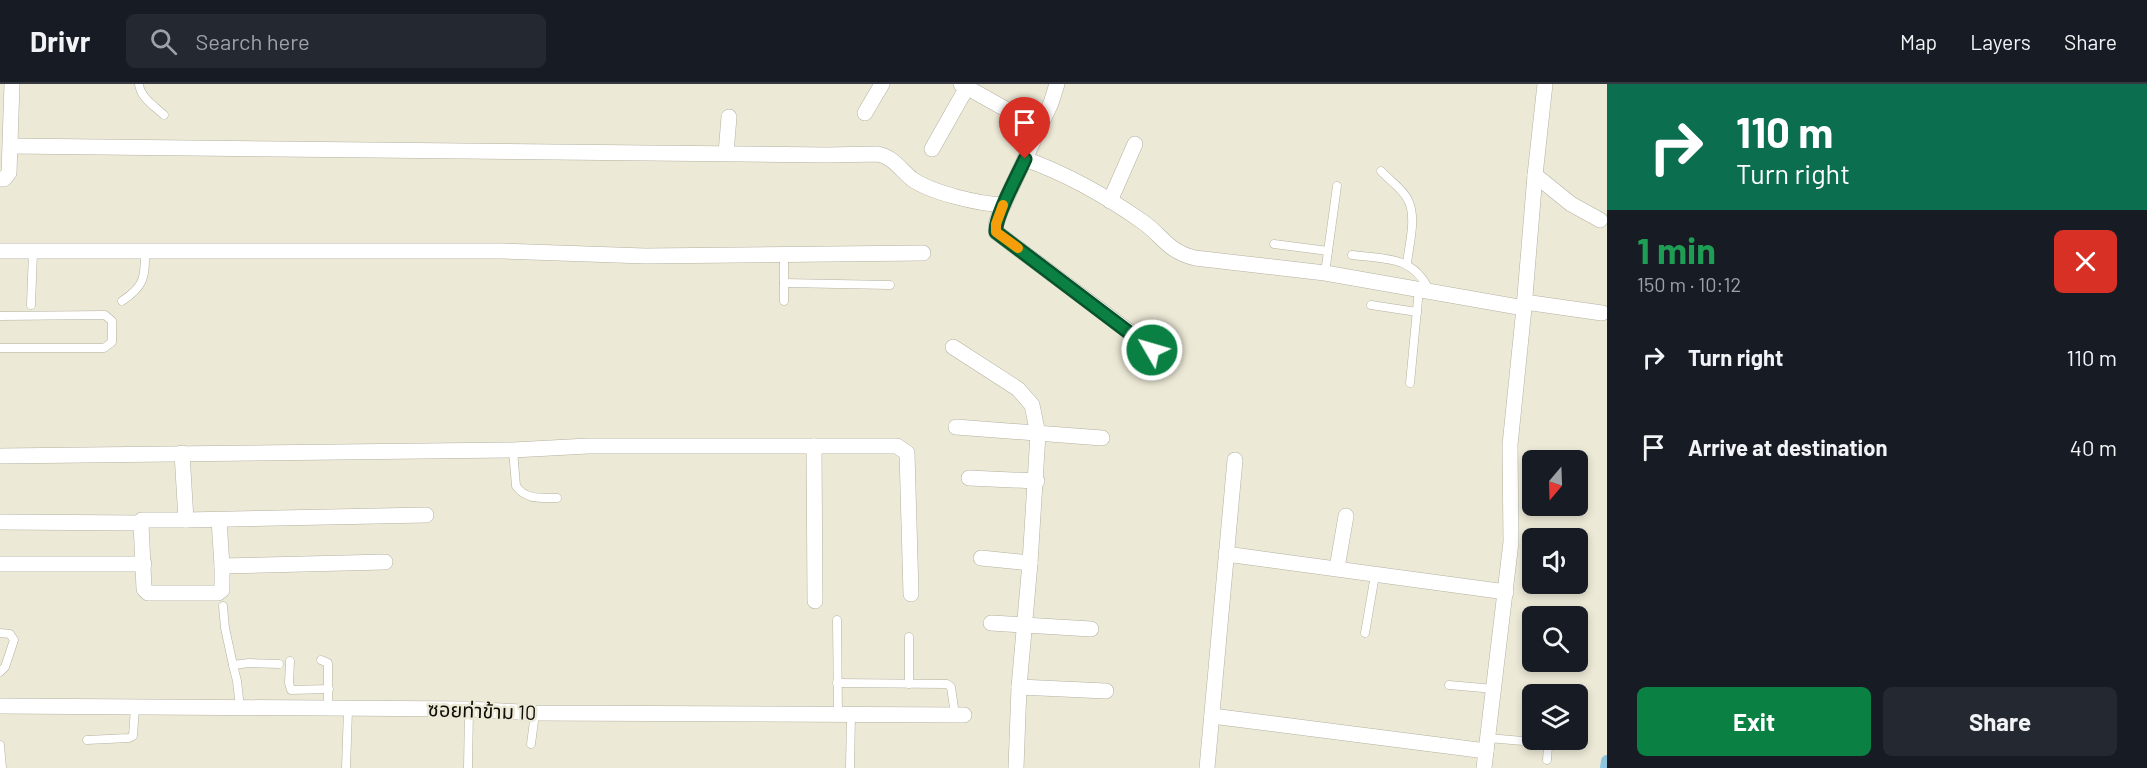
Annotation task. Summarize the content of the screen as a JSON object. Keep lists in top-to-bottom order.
{
  "streets": {
    "street": ["ซอยท่าข้าม 10"]
  },
  "north": "bottom",
  "page": {
    "header": "Drivr",
    "search": "Search here",
    "nav": ["Map", "Layers", "Share"],
    "turn": ["110 m", "Turn right"],
    "heading": ["1 min", "150 m · 10:12"],
    "list": [
      {
        "name": "Turn right",
        "value": "110 m"
      },
      {
        "name": "Arrive at destination",
        "value": "40 m"
      }
    ],
    "buttons": ["Exit", "Share"]
  }
}
